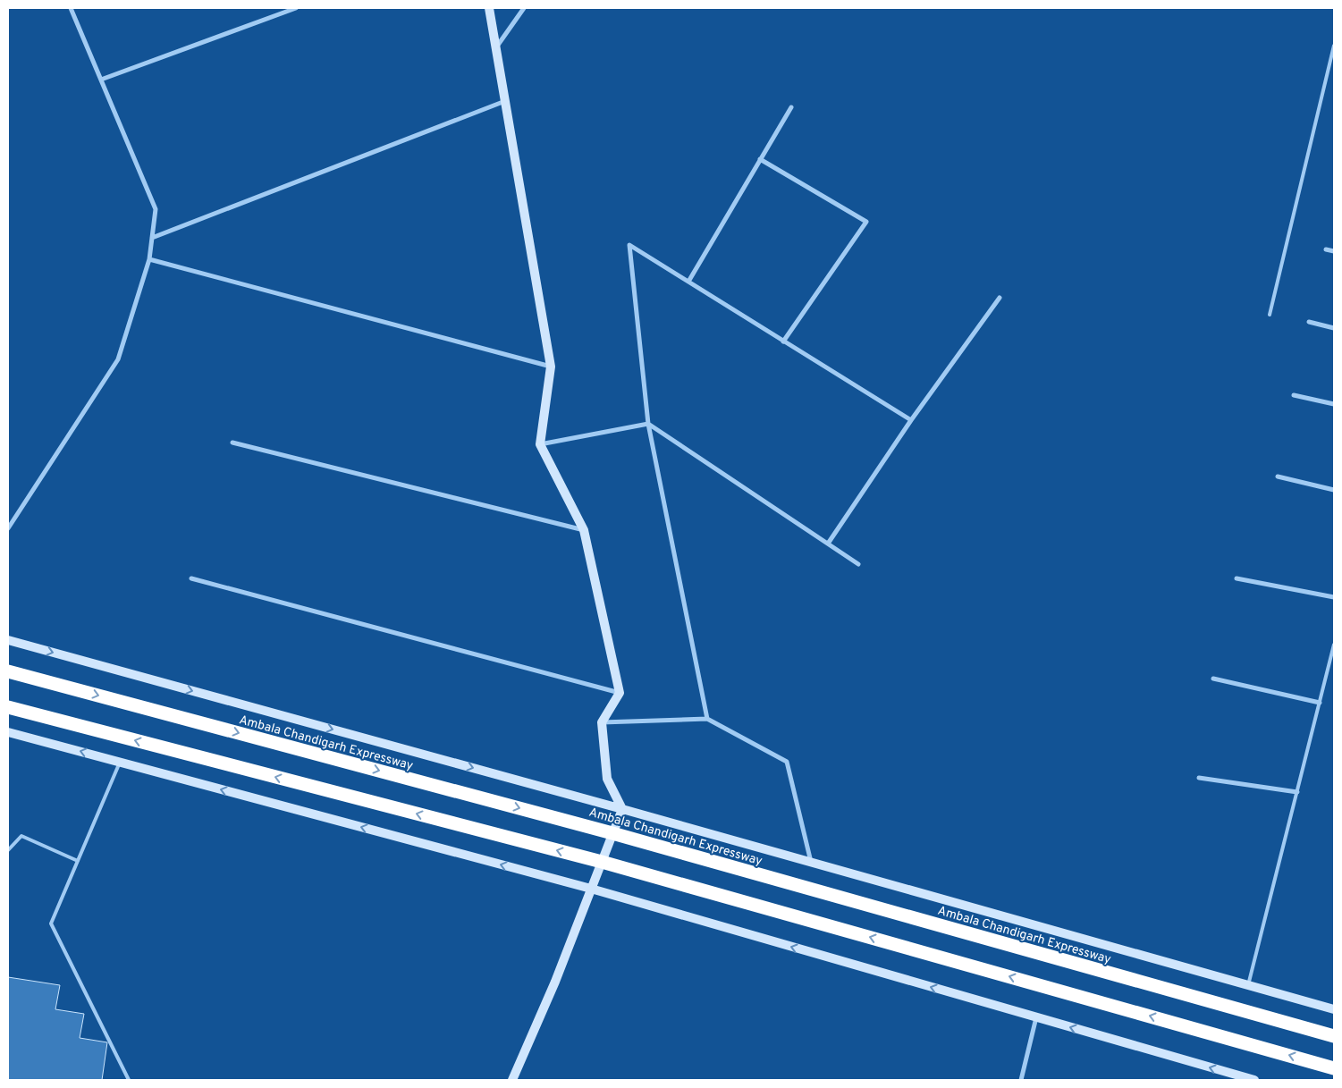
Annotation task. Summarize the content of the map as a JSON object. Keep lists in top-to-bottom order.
{
  "streets": {
    "highway": ["Ambala Chandigarh Expressway"]
  }
}
